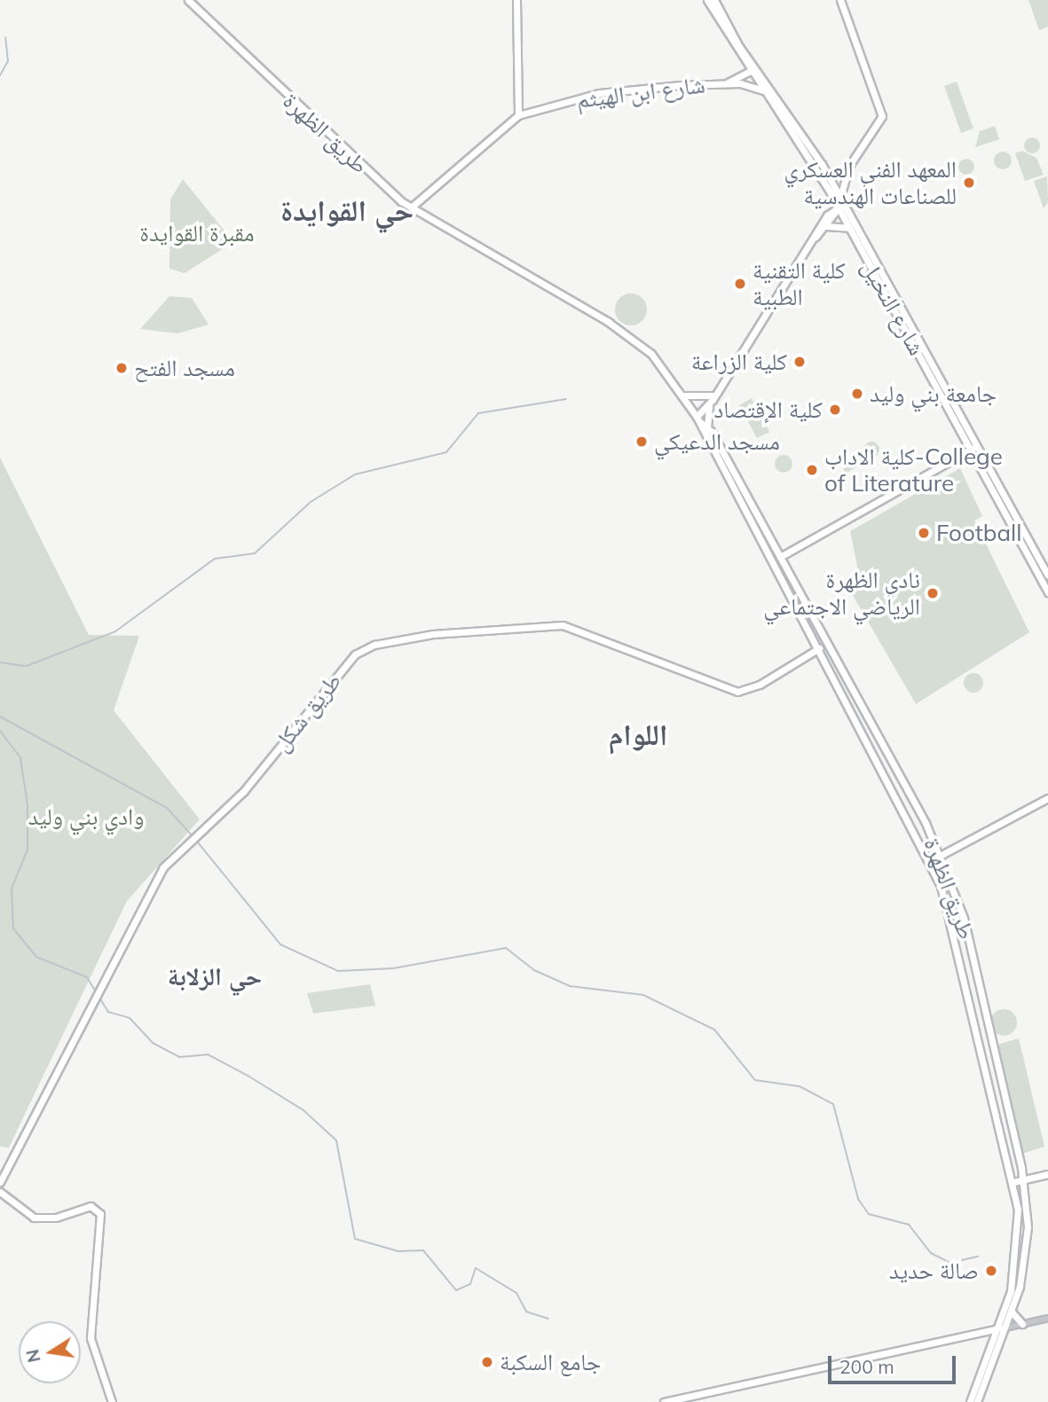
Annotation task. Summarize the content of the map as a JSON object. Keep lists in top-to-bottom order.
{
  "streets": {
    "main road": [
      "شارع ابن الهيثم",
      "طريق الظهرة",
      "شارع النخيل",
      "طريق شكل"
    ]
  },
  "crossings": [
    ["طريق الظهرة", "طريق شكل"]
  ],
  "districts": ["حي القوايدة", "اللوام", "حي الزلابة"],
  "parks": ["مقبرة القوايدة", "وادي بني وليد"],
  "places": [
    "المعهد الفني العسكري للصناعات الهندسية",
    "كلية التقنية الطبية",
    "كلية الزراعة",
    "مسجد الفتح",
    "جامعة بني وليد",
    "كلية الإقتصاد",
    "مسجد الدعيكي",
    "كلية الاداب-College of Literature",
    "Football",
    "نادي الظهرة الرياضي الاجتماعي",
    "صالة حديد",
    "جامع السكبة"
  ],
  "scale_bar": "200 m",
  "north": "left"
}
